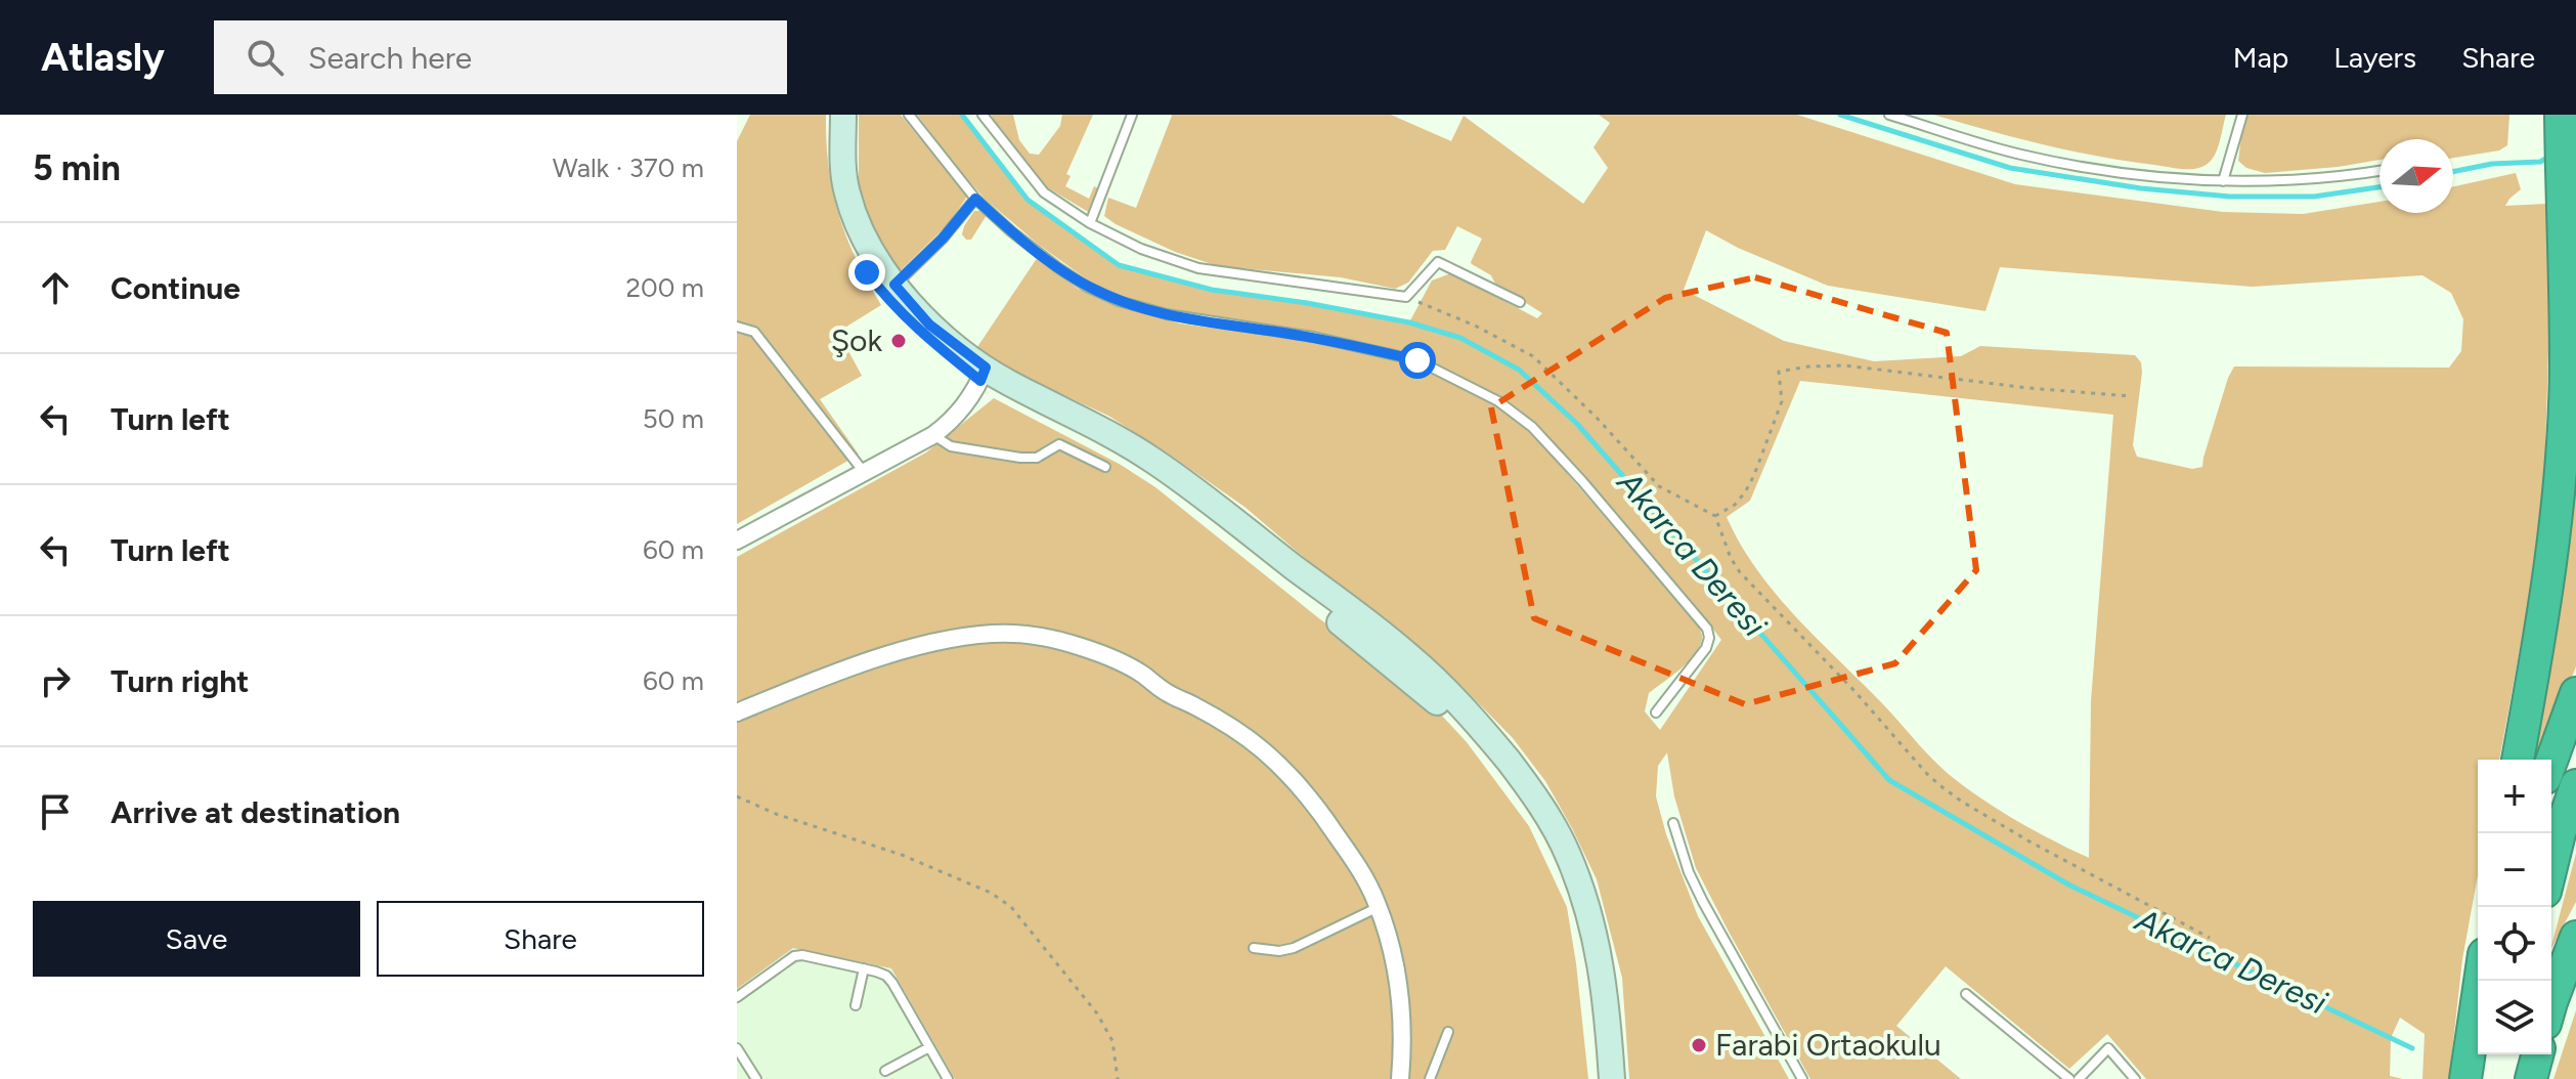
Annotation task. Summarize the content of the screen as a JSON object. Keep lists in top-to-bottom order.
{
  "water": ["Akarca Deresi"],
  "places": ["Şok", "Farabi Ortaokulu"],
  "north": "right",
  "page": {
    "header": "Atlasly",
    "search": "Search here",
    "nav": ["Map", "Layers", "Share"],
    "heading": ["5 min", "Walk · 370 m"],
    "list": [
      ["Continue", "200 m"],
      ["Turn left", "50 m"],
      ["Turn left", "60 m"],
      ["Turn right", "60 m"],
      "Arrive at destination"
    ],
    "map_buttons": ["+", "−"],
    "buttons": ["Save", "Share"]
  }
}
